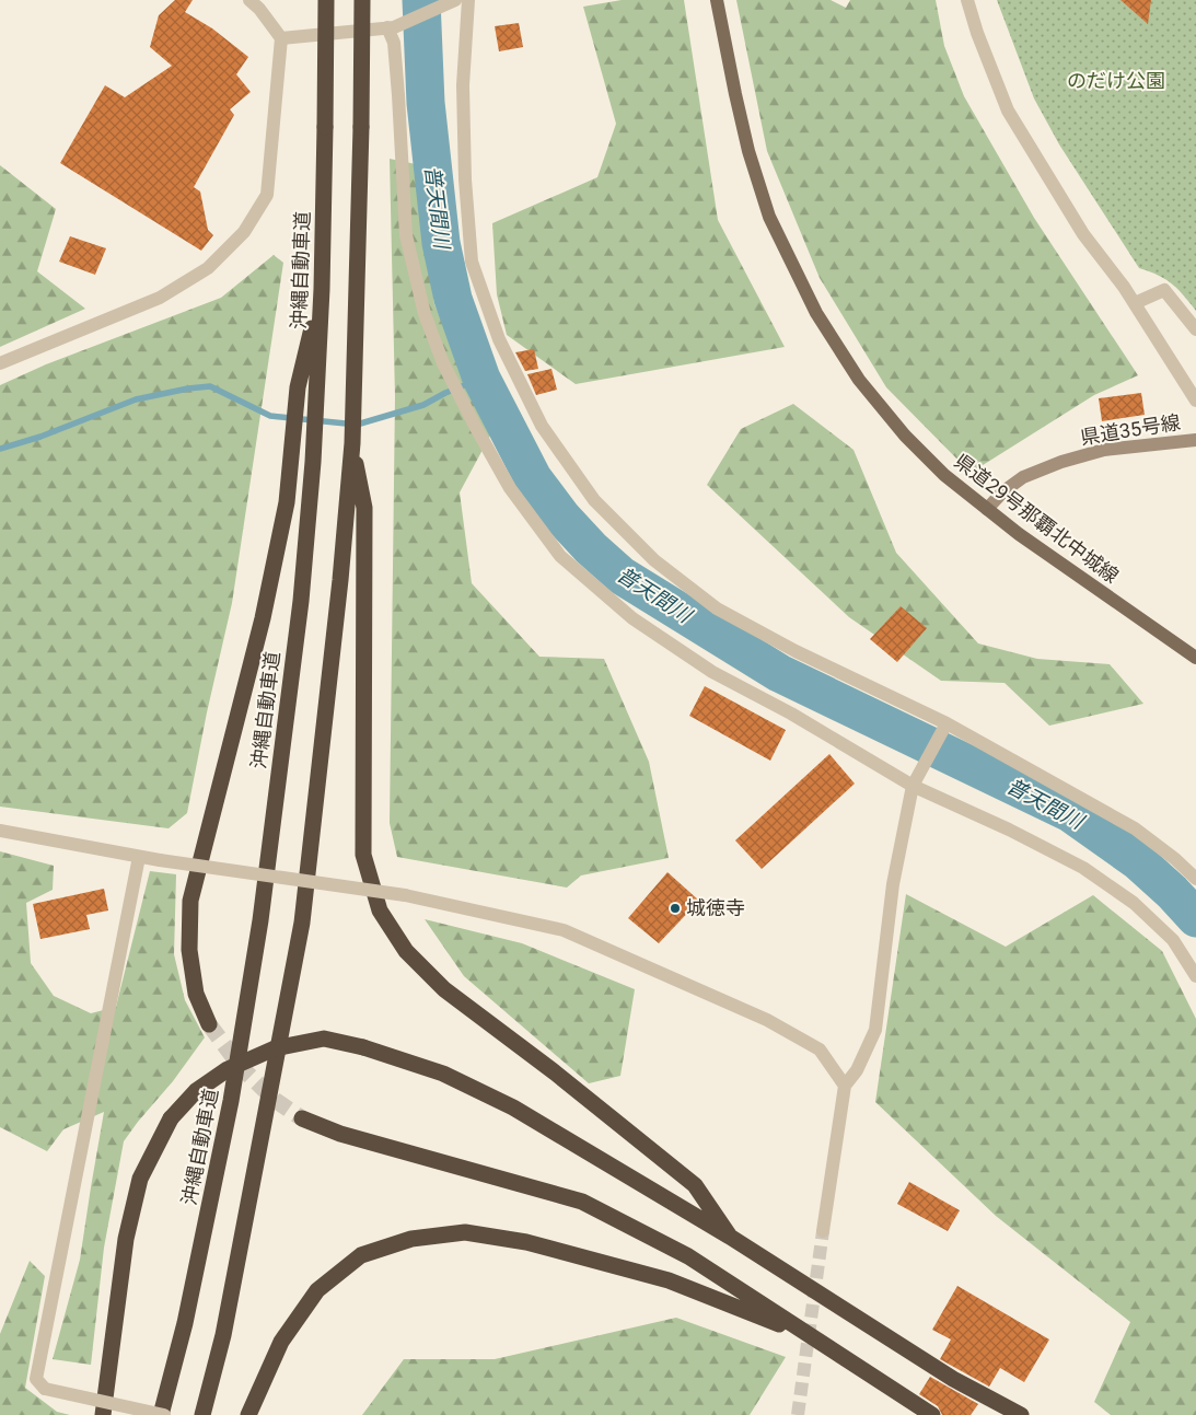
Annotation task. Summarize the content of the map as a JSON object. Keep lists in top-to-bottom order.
{
  "streets": {
    "highway": ["沖縄自動車道"],
    "main road": ["県道35号線", "県道29号那覇北中城線"]
  },
  "crossings": [
    ["県道35号線", "県道29号那覇北中城線"]
  ],
  "water": ["普天間川"],
  "parks": ["のだけ公園"],
  "places": ["城徳寺"]
}
